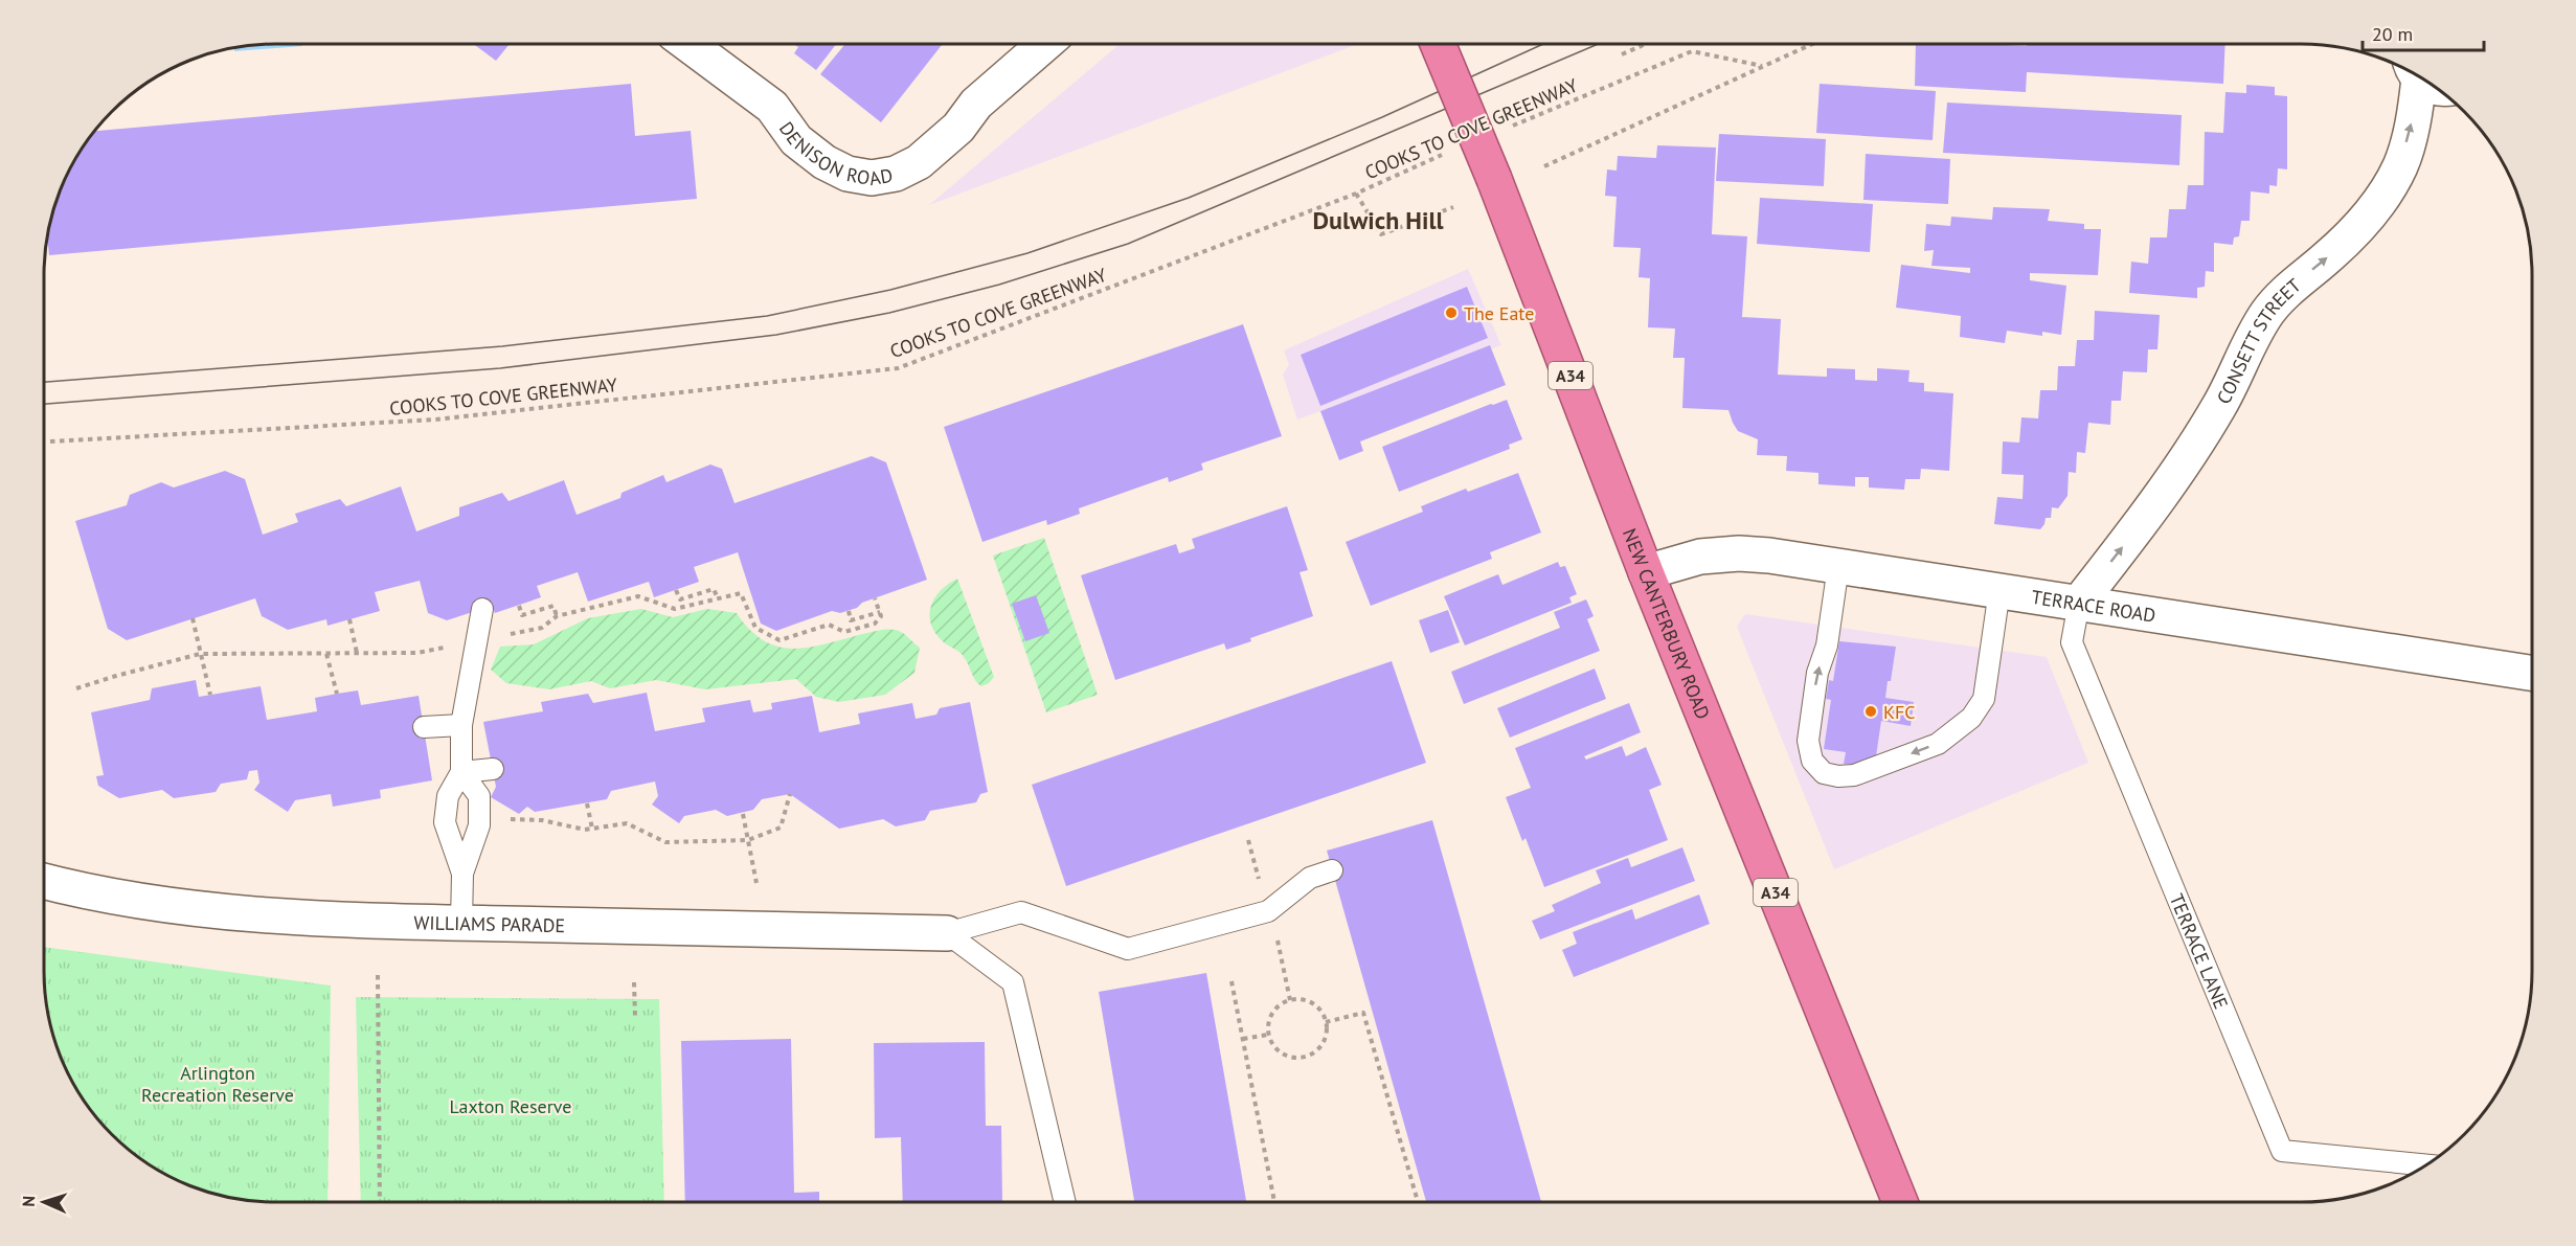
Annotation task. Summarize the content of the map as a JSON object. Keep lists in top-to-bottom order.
{
  "streets": {
    "highway": ["A34", "NEW CANTERBURY ROAD"],
    "street": [
      "DENISON ROAD",
      "CONSETT STREET",
      "TERRACE ROAD",
      "WILLIAMS PARADE"
    ],
    "lane": ["TERRACE LANE"],
    "path": ["COOKS TO COVE GREENWAY"]
  },
  "crossings": [
    ["CONSETT STREET", "TERRACE ROAD"],
    ["CONSETT STREET", "TERRACE LANE"],
    ["TERRACE ROAD", "NEW CANTERBURY ROAD"],
    ["TERRACE ROAD", "TERRACE LANE"]
  ],
  "one_way": ["CONSETT STREET"],
  "districts": ["Dulwich Hill"],
  "parks": ["Arlington Recreation Reserve", "Laxton Reserve"],
  "places": ["The Eate", "KFC"],
  "scale_bar": "20 m",
  "north": "left"
}
